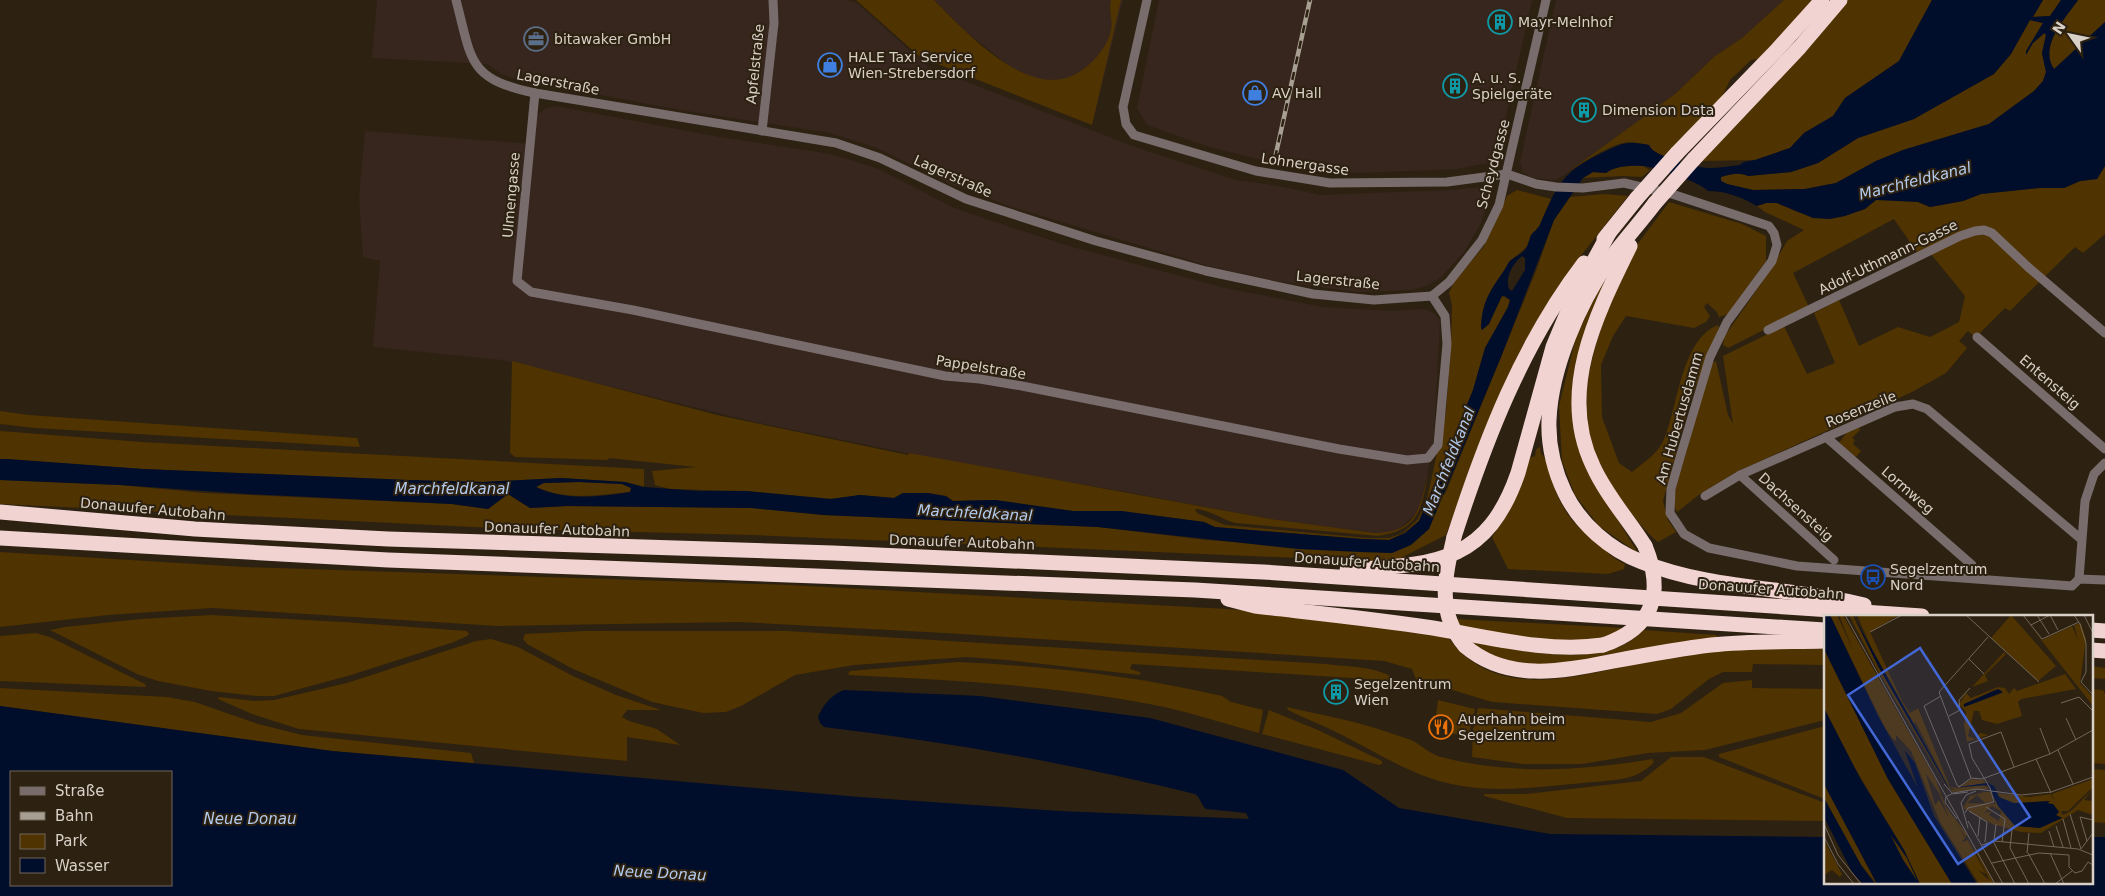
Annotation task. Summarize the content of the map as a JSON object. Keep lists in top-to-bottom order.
{
  "streets": {
    "highway": ["Donauufer Autobahn"],
    "street": [
      "Apfelstraße",
      "Lagerstraße",
      "Lohnergasse",
      "Scheydgasse",
      "Ulmengasse",
      "Adolf-Uthmann-Gasse",
      "Pappelstraße",
      "Entensteig",
      "Rosenzeile",
      "Am Hubertusdamm",
      "Lormweg",
      "Dachsensteig"
    ]
  },
  "crossings": [
    ["Apfelstraße", "Lagerstraße"],
    ["Lagerstraße", "Scheydgasse"],
    ["Lagerstraße", "Ulmengasse"],
    ["Lagerstraße", "Pappelstraße"],
    ["Lohnergasse", "Scheydgasse"],
    ["Lohnergasse", "Am Hubertusdamm"],
    ["Scheydgasse", "Pappelstraße"],
    ["Scheydgasse", "Am Hubertusdamm"],
    ["Ulmengasse", "Pappelstraße"],
    ["Rosenzeile", "Lormweg"],
    ["Rosenzeile", "Dachsensteig"]
  ],
  "water": ["Marchfeldkanal", "Neue Donau"],
  "places": {
    "building": [
      "Mayr-Melnhof",
      "A. u. S. Spielgeräte",
      "Dimension Data",
      "Segelzentrum Wien"
    ],
    "office": ["bitawaker GmbH"],
    "shop": ["HALE Taxi Service Wien-Strebersdorf", "AV Hall"],
    "bus stop": ["Segelzentrum Nord"],
    "restaurant": ["Auerhahn beim Segelzentrum"]
  },
  "legend": [
    "Straße",
    "Bahn",
    "Park",
    "Wasser"
  ],
  "north": "top left"
}
